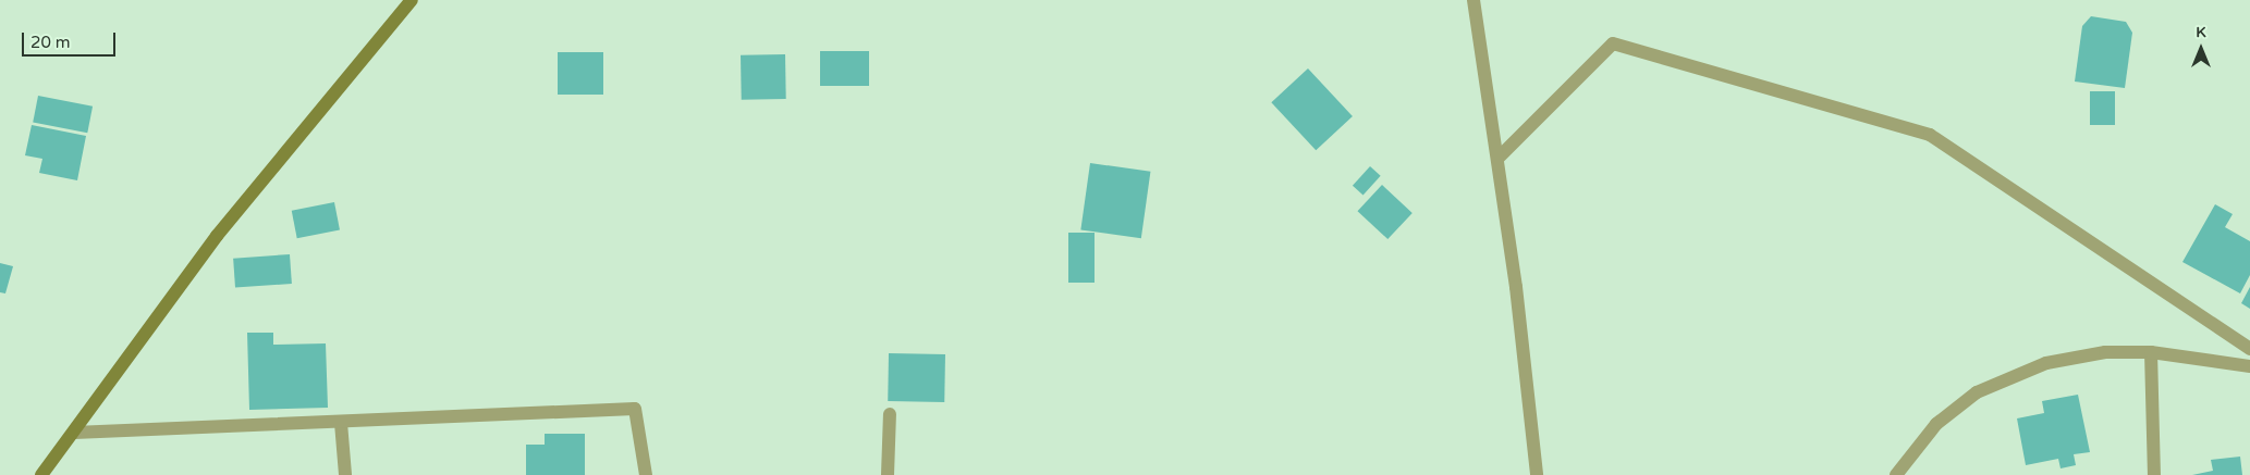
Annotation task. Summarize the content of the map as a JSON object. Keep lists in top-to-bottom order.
{
  "scale_bar": "20 m",
  "north": "top"
}
